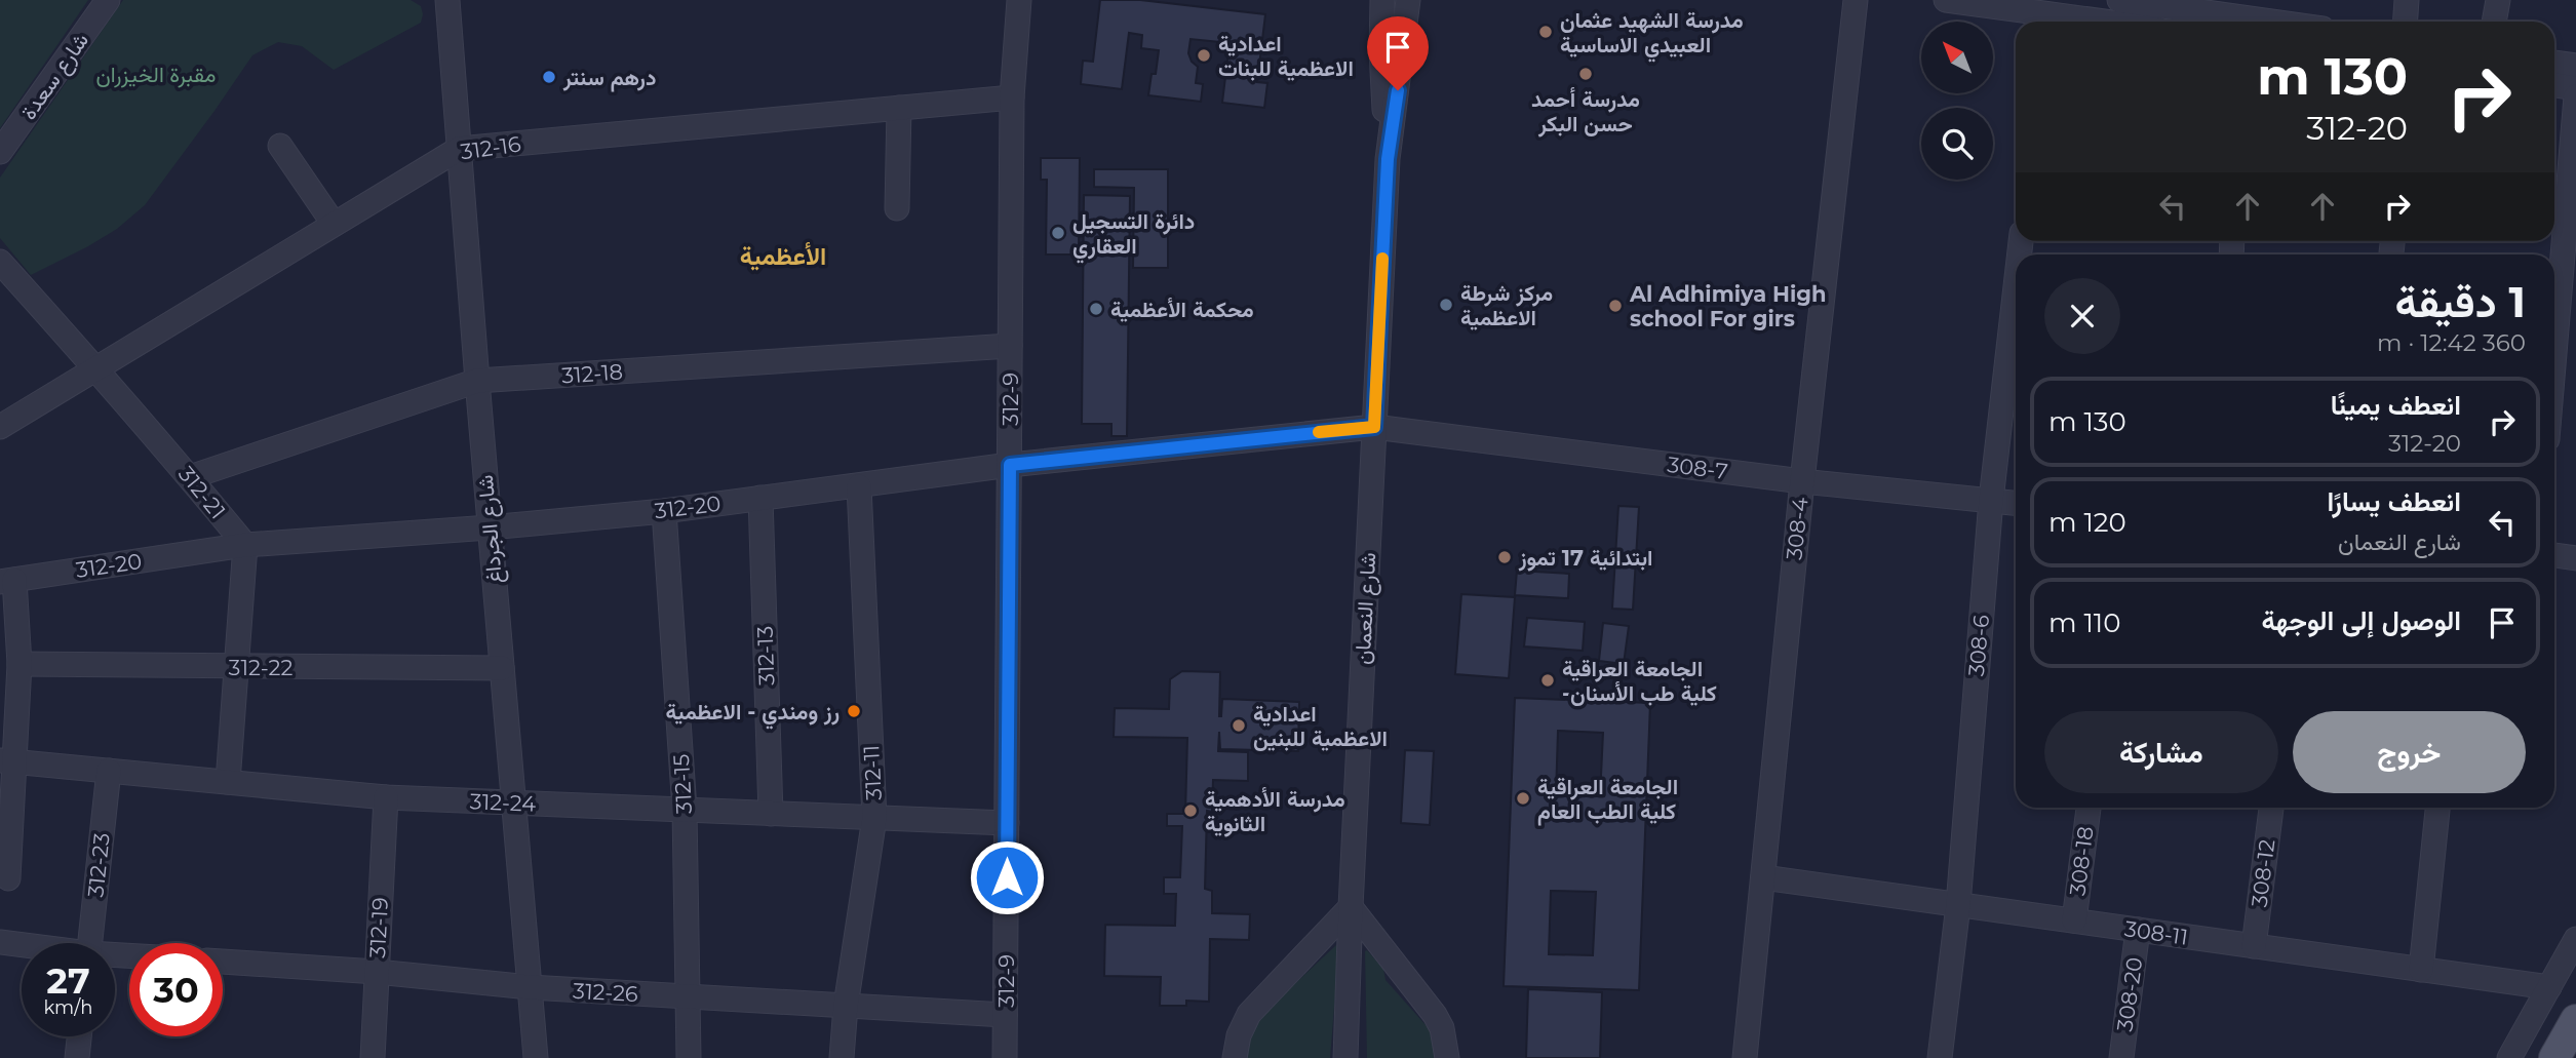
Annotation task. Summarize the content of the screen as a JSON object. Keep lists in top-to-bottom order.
{
  "streets": {
    "street": [
      "شارع سعدة",
      "312-16",
      "312-18",
      "312-9",
      "308-7",
      "312-21",
      "312-20",
      "308-4",
      "شارع الجرداغ",
      "شارع النعمان",
      "308-6",
      "312-13",
      "312-22",
      "312-11",
      "312-15",
      "312-24",
      "308-18",
      "312-23",
      "308-12",
      "312-19",
      "308-11",
      "312-26",
      "308-20"
    ]
  },
  "crossings": [
    ["312-16", "312-9"],
    ["312-16", "312-21"],
    ["312-16", "شارع الجرداغ"],
    ["312-18", "312-9"],
    ["312-18", "312-21"],
    ["312-18", "شارع الجرداغ"],
    ["312-9", "312-20"],
    ["312-9", "312-24"],
    ["312-9", "312-26"],
    ["308-7", "312-20"],
    ["308-7", "308-4"],
    ["308-7", "شارع النعمان"],
    ["308-7", "308-6"],
    ["312-21", "312-20"],
    ["312-20", "شارع الجرداغ"],
    ["312-20", "شارع النعمان"],
    ["312-20", "312-13"],
    ["312-20", "312-11"],
    ["312-20", "312-15"],
    ["308-4", "308-11"],
    ["شارع الجرداغ", "312-22"],
    ["شارع الجرداغ", "312-24"],
    ["شارع الجرداغ", "312-26"],
    ["308-6", "308-11"],
    ["312-13", "312-24"],
    ["312-11", "312-24"],
    ["312-11", "312-26"],
    ["312-15", "312-24"],
    ["312-15", "312-26"],
    ["312-24", "312-23"],
    ["312-24", "312-19"],
    ["308-18", "308-11"],
    ["308-12", "308-11"],
    ["312-19", "312-26"],
    ["308-11", "308-20"]
  ],
  "districts": ["الأعظمية"],
  "parks": ["مقبرة الخيزران"],
  "places": [
    "مدرسة الشهيد عثمان العبيدي الاساسية",
    "اعدادية الاعظمية للبنات",
    "مدرسة أحمد حسن البكر",
    "درهم سنتر",
    "دائرة التسجيل العقاري",
    "مركز شرطة الاعظمية",
    "Al Adhimiya High school For girs",
    "محكمة الأعظمية",
    "ابتدائية 17 تموز",
    "الجامعة العراقية -كلية طب الأسنان",
    "رز ومندي - الاعظمية",
    "اعدادية الاعظمية للبنين",
    "الجامعة العراقية كلية الطب العام",
    "مدرسة الأدهمية الثانوية"
  ],
  "north": "top left",
  "page": {
    "turn": ["130 m", "312-20"],
    "heading": ["1 دقيقة", "360 m · 12:42"],
    "list": [
      {
        "name": "انعطف يمينًا",
        "note": "312-20",
        "value": "130 m"
      },
      {
        "name": "انعطف يسارًا",
        "note": "شارع النعمان",
        "value": "120 m"
      },
      {
        "name": "الوصول إلى الوجهة",
        "value": "110 m"
      }
    ],
    "buttons": ["خروج", "مشاركة"],
    "speed": "27 km/h",
    "limit": "30"
  }
}
